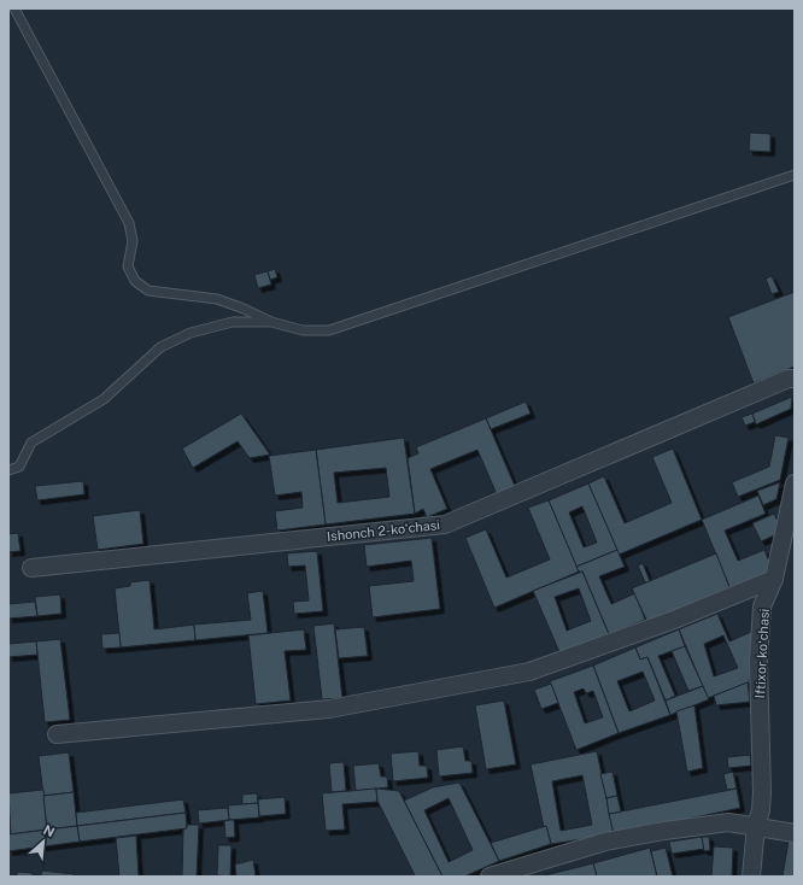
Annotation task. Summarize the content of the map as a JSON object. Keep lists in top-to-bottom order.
{
  "streets": {
    "street": ["Ishonch 2-koʻchasi", "Iftixor koʻchasi"]
  },
  "north": "top right"
}
